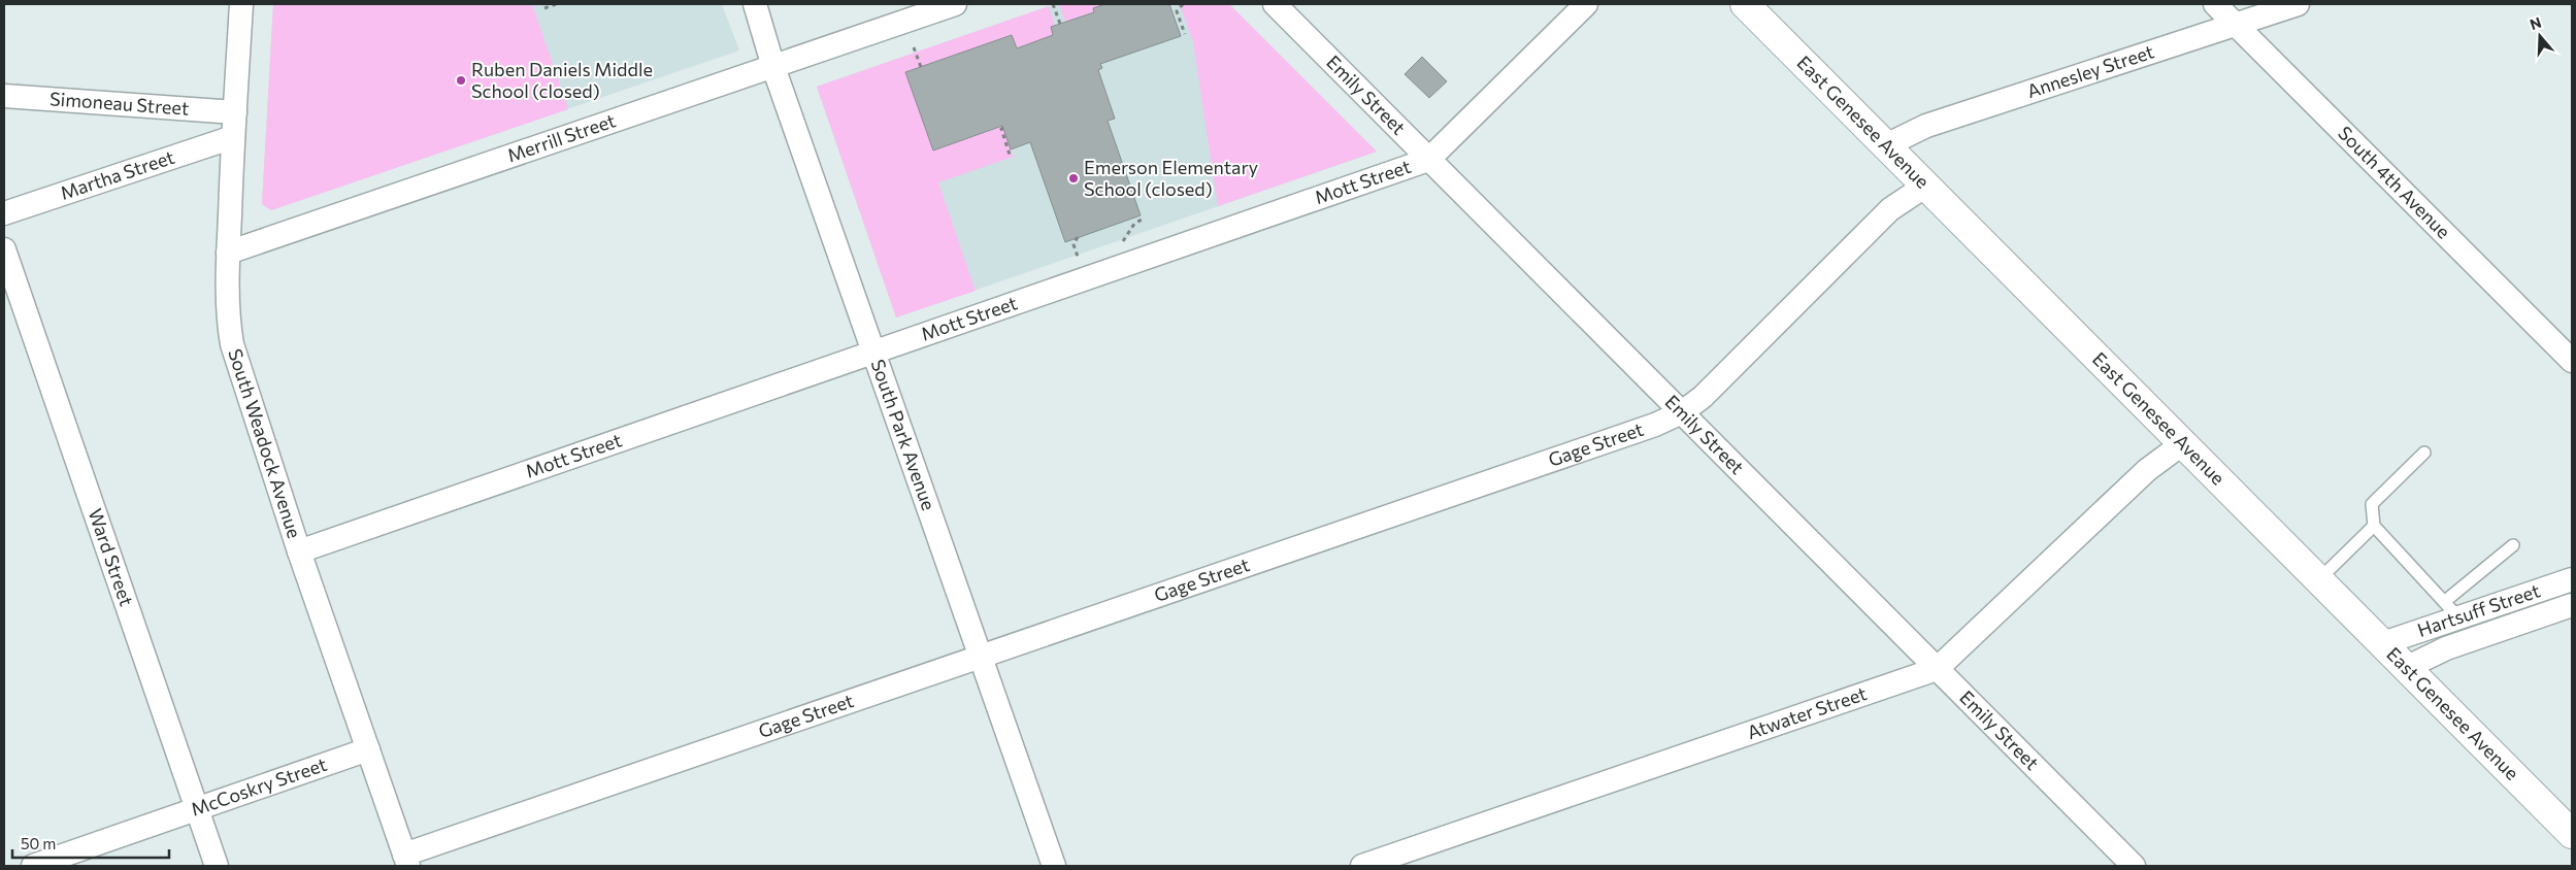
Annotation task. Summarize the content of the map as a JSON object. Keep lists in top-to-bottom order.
{
  "streets": {
    "main road": ["East Genesee Avenue"],
    "street": [
      "Annesley Street",
      "Emily Street",
      "Simoneau Street",
      "Merrill Street",
      "Martha Street",
      "South 4th Avenue",
      "Mott Street",
      "South Park Avenue",
      "South Weadock Avenue",
      "Gage Street",
      "Ward Street",
      "Hartsuff Street",
      "Atwater Street",
      "McCoskry Street"
    ]
  },
  "crossings": [
    ["Annesley Street", "East Genesee Avenue"],
    ["Annesley Street", "South 4th Avenue"],
    ["Emily Street", "Mott Street"],
    ["Emily Street", "Gage Street"],
    ["Emily Street", "Atwater Street"],
    ["Simoneau Street", "South Weadock Avenue"],
    ["East Genesee Avenue", "Gage Street"],
    ["East Genesee Avenue", "Hartsuff Street"],
    ["East Genesee Avenue", "Atwater Street"],
    ["Merrill Street", "South Park Avenue"],
    ["Merrill Street", "South Weadock Avenue"],
    ["Martha Street", "South Weadock Avenue"],
    ["Mott Street", "South Park Avenue"],
    ["Mott Street", "South Weadock Avenue"],
    ["South Park Avenue", "Gage Street"],
    ["South Weadock Avenue", "Gage Street"],
    ["South Weadock Avenue", "McCoskry Street"],
    ["Ward Street", "McCoskry Street"]
  ],
  "places": ["Ruben Daniels Middle School (closed)", "Emerson Elementary School (closed)"],
  "scale_bar": "50 m",
  "north": "top"
}
